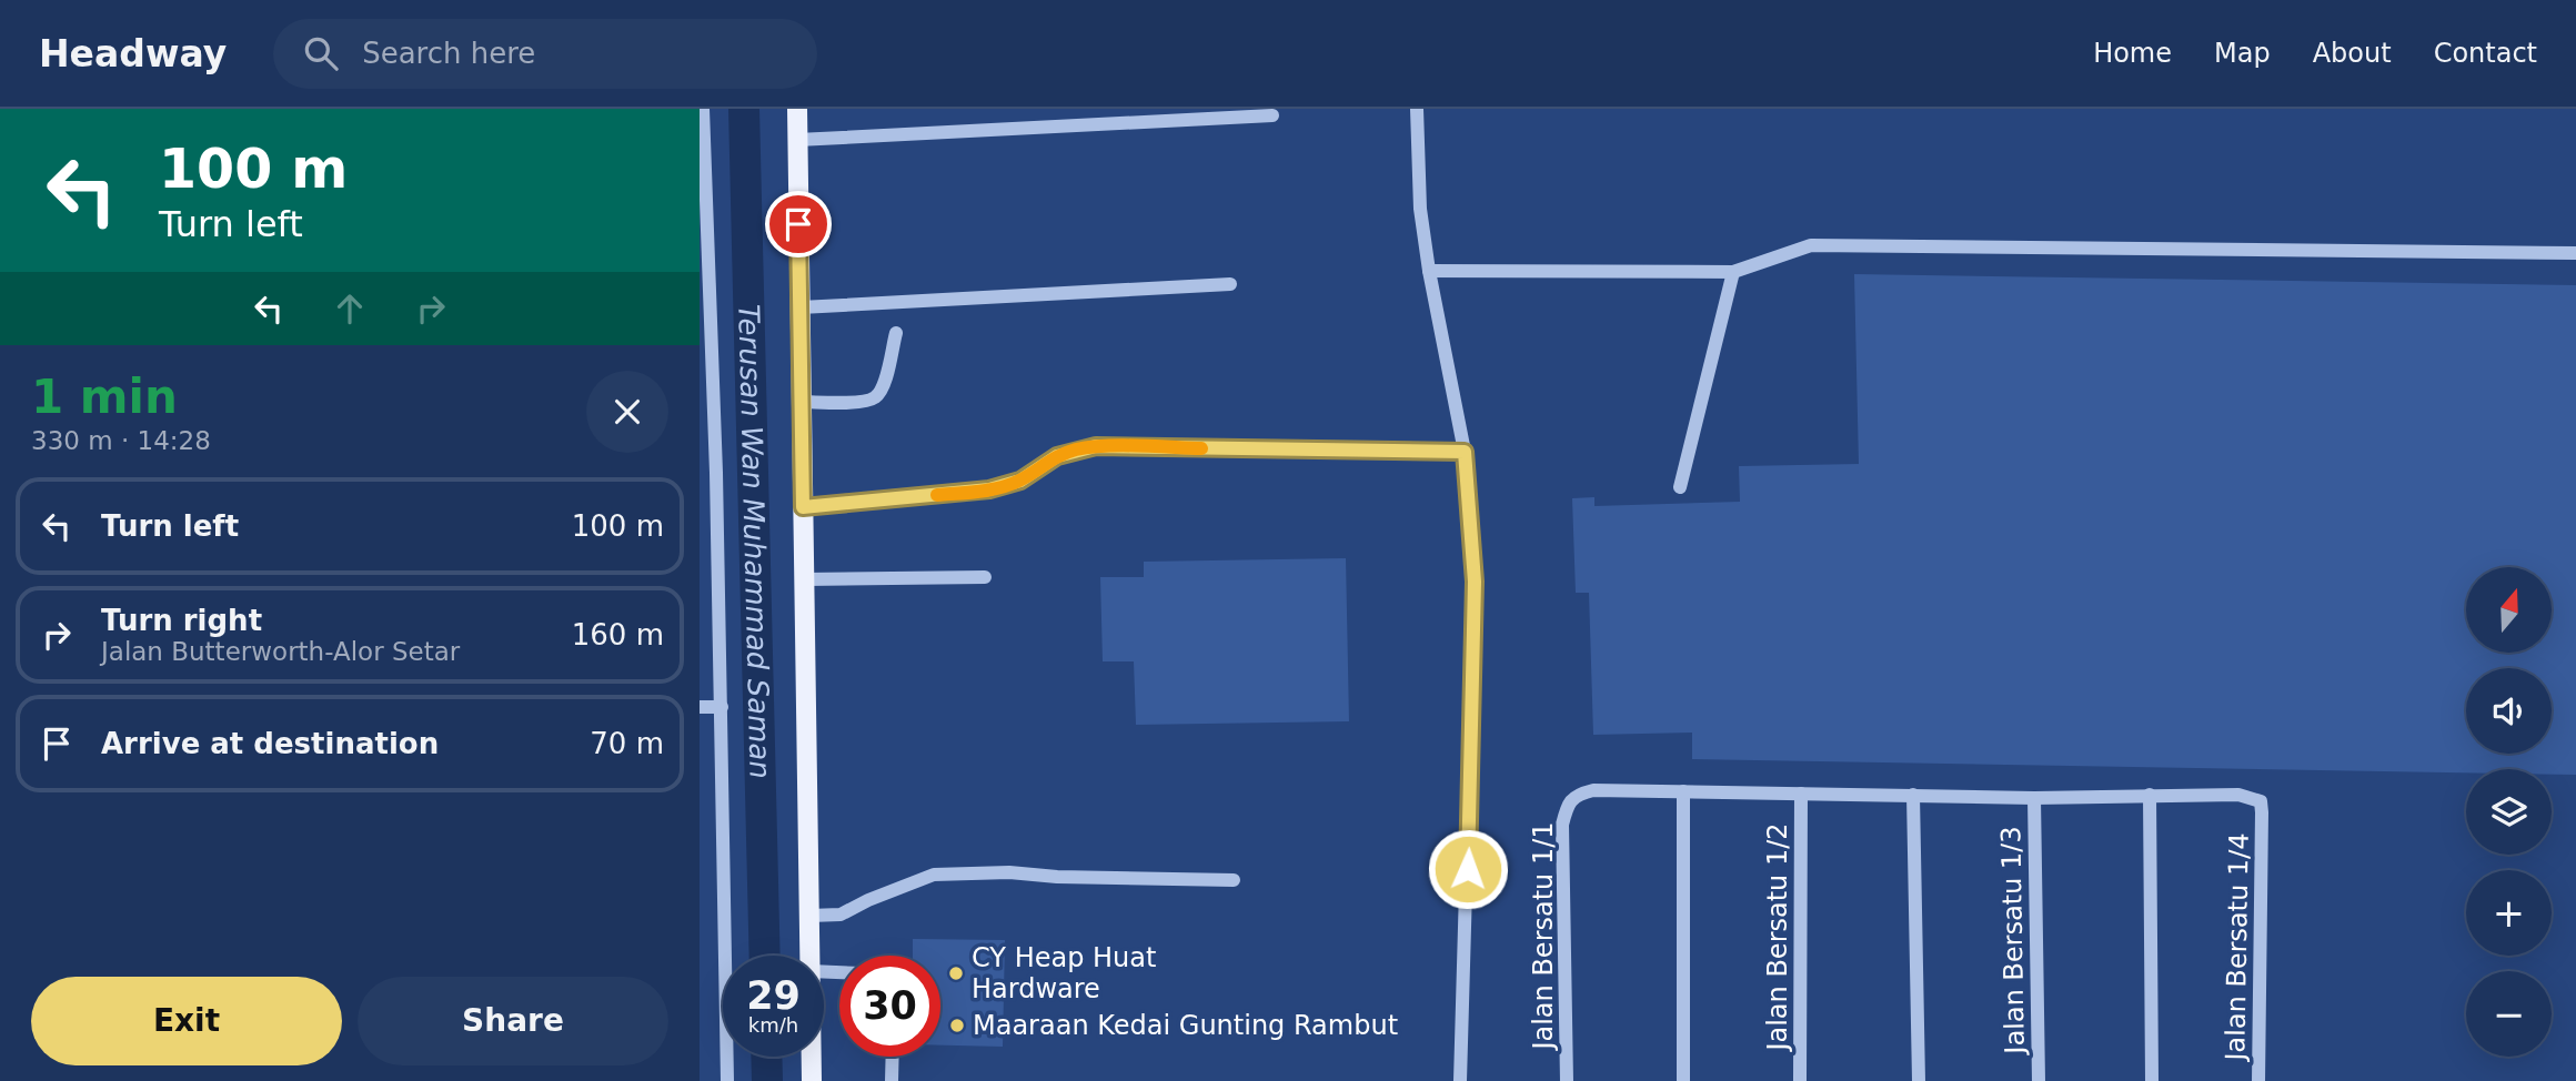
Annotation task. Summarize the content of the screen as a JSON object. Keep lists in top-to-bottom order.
{
  "streets": {
    "street": [
      "Jalan Bersatu 1/1",
      "Jalan Bersatu 1/2",
      "Jalan Bersatu 1/3",
      "Jalan Bersatu 1/4"
    ]
  },
  "water": ["Terusan Wan Muhammad Saman"],
  "places": ["CY Heap Huat Hardware", "Maaraan Kedai Gunting Rambut"],
  "north": "top",
  "page": {
    "header": "Headway",
    "search": "Search here",
    "nav": [
      "Home",
      "Map",
      "About",
      "Contact"
    ],
    "turn": ["100 m", "Turn left"],
    "heading": ["1 min", "330 m · 14:28"],
    "list": [
      {
        "name": "Turn left",
        "value": "100 m"
      },
      {
        "name": "Turn right",
        "note": "Jalan Butterworth-Alor Setar",
        "value": "160 m"
      },
      {
        "name": "Arrive at destination",
        "value": "70 m"
      }
    ],
    "map_buttons": ["+", "−"],
    "speed": "29 km/h",
    "limit": "30",
    "buttons": ["Exit", "Share"]
  }
}
